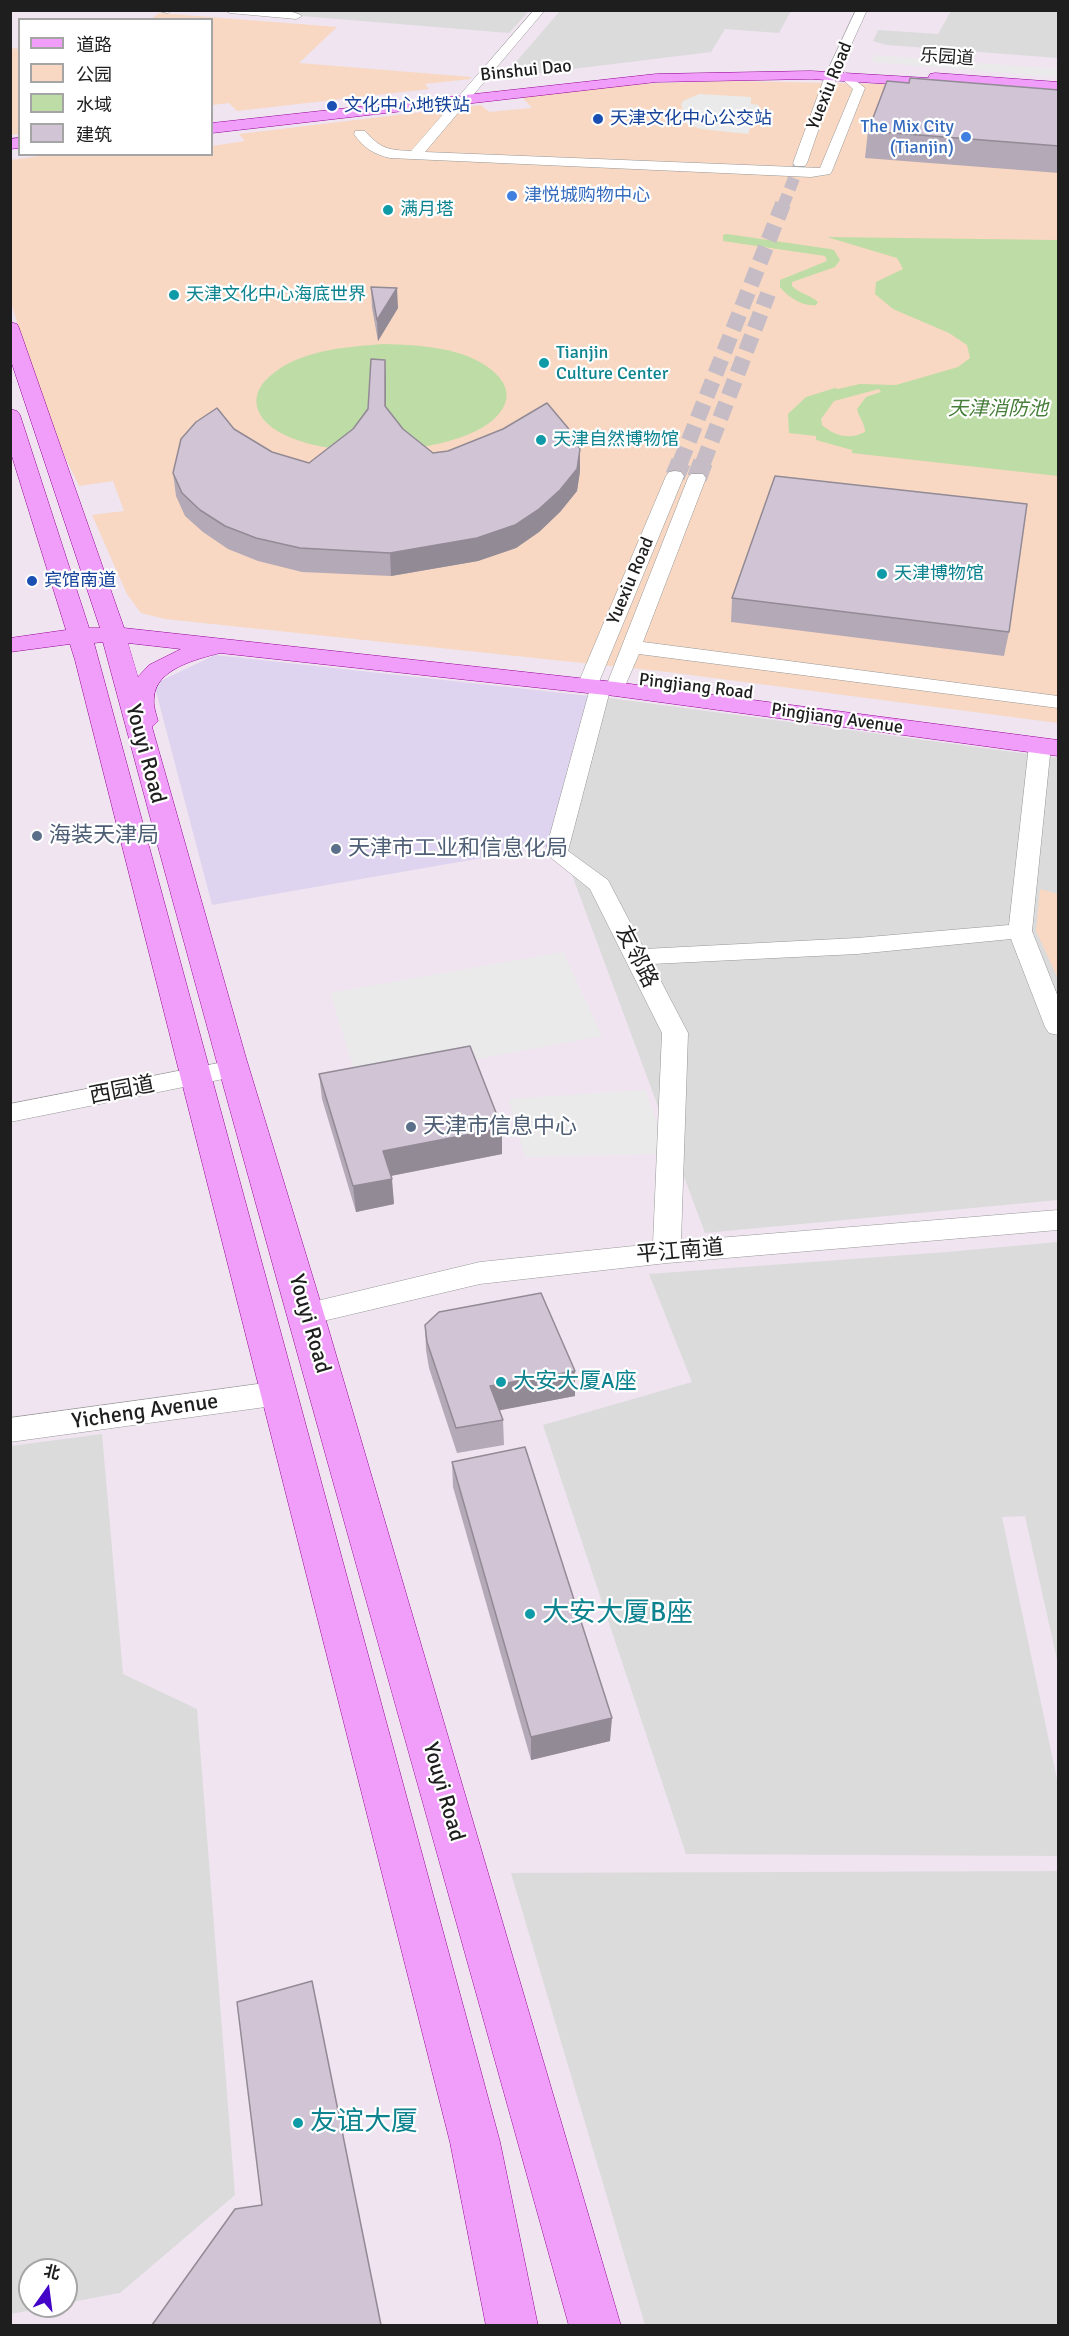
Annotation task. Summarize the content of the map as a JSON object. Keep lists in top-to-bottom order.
{
  "streets": {
    "main road": [
      "乐园道",
      "Binshui Dao",
      "Pingjiang Avenue",
      "Youyi Road"
    ],
    "street": [
      "Yuexiu Road",
      "友邻路",
      "西园道",
      "平江南道",
      "Yicheng Avenue"
    ]
  },
  "crossings": [
    ["乐园道", "Binshui Dao"],
    ["乐园道", "Yuexiu Road"],
    ["Binshui Dao", "Yuexiu Road"],
    ["Yuexiu Road", "Pingjiang Avenue"],
    ["Yuexiu Road", "友邻路"],
    ["Pingjiang Avenue", "友邻路"],
    ["Youyi Road", "西园道"],
    ["Youyi Road", "平江南道"],
    ["Youyi Road", "Yicheng Avenue"],
    ["友邻路", "平江南道"]
  ],
  "water": ["天津消防池"],
  "places": [
    "文化中心地铁站",
    "天津文化中心公交站",
    "The Mix City (Tianjin)",
    "津悦城购物中心",
    "满月塔",
    "天津文化中心海底世界",
    "Tianjin Culture Center",
    "天津自然博物馆",
    "天津博物馆",
    "宾馆南道",
    "海装天津局",
    "天津市工业和信息化局",
    "天津市信息中心",
    "大安大厦A座",
    "大安大厦B座",
    "友谊大厦"
  ],
  "legend": [
    "道路",
    "公园",
    "水域",
    "建筑"
  ],
  "north": "top"
}
